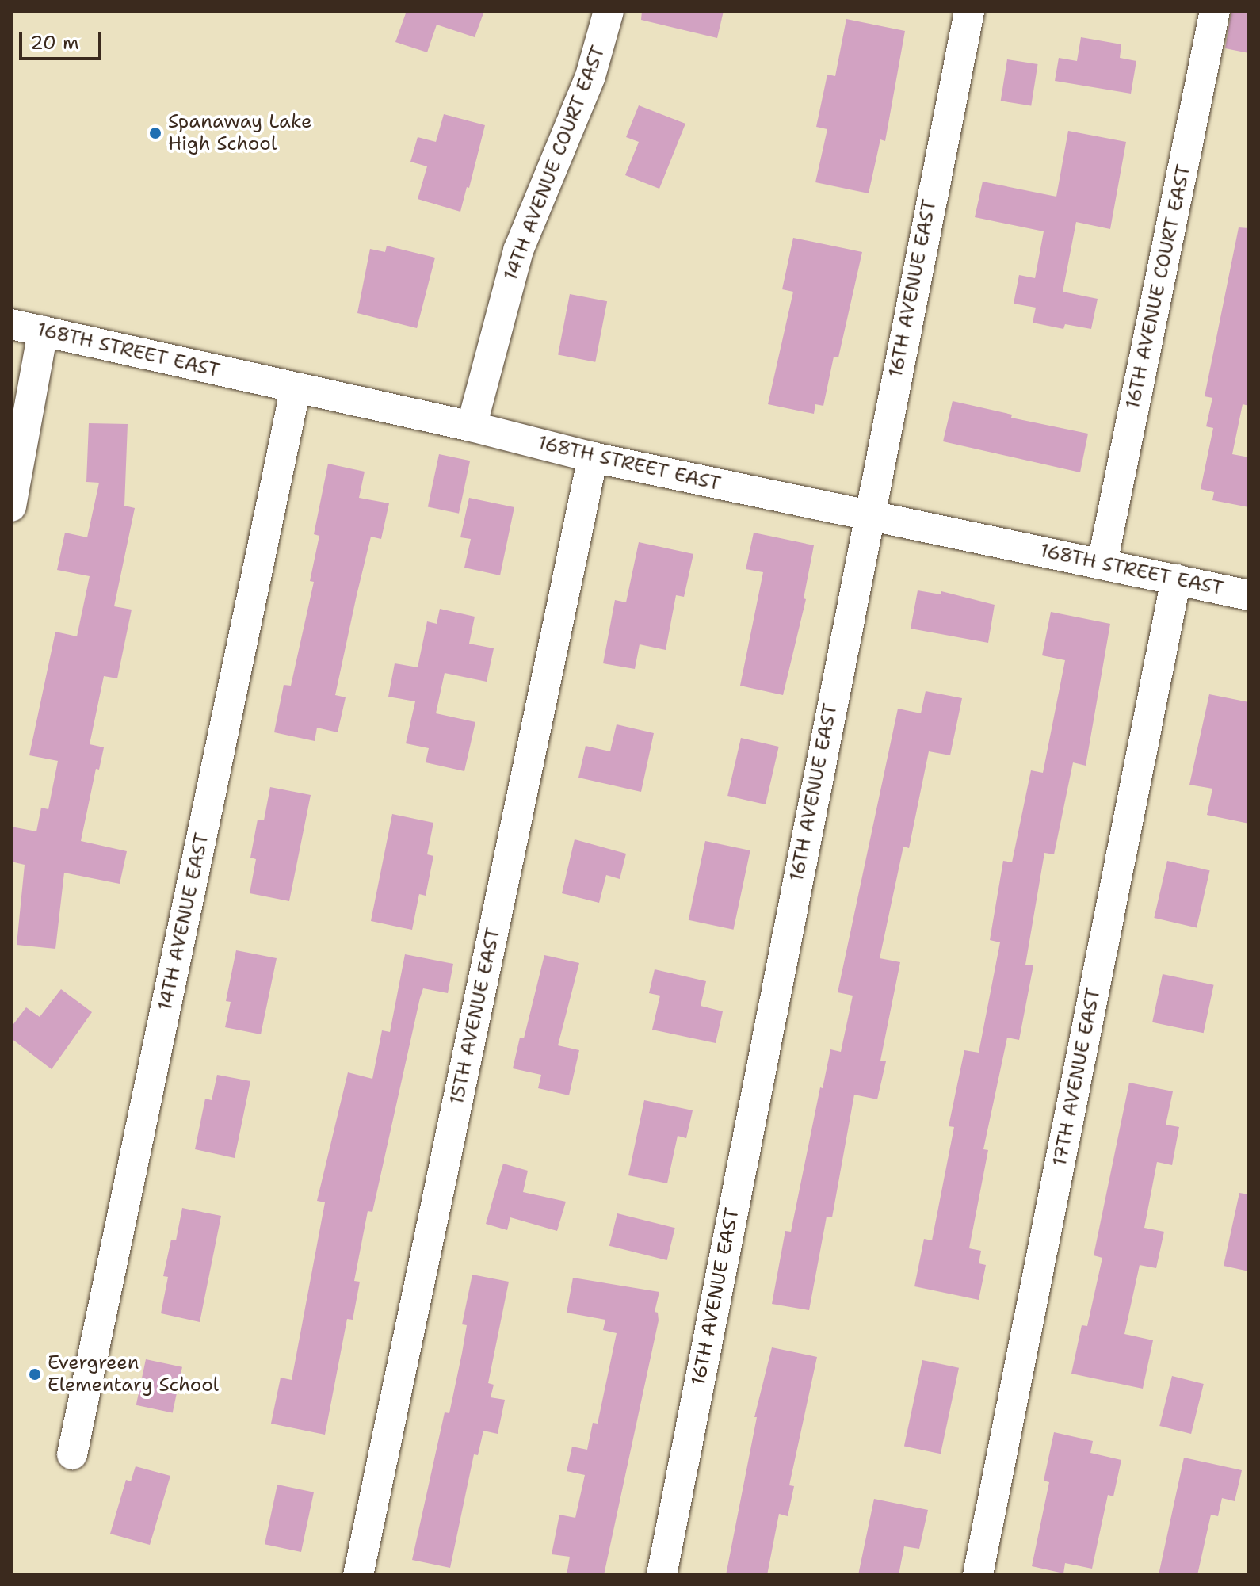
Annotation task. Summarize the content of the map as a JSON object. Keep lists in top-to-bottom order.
{
  "streets": {
    "street": [
      "14TH AVENUE COURT EAST",
      "16TH AVENUE COURT EAST",
      "16TH AVENUE EAST",
      "168TH STREET EAST",
      "14TH AVENUE EAST",
      "15TH AVENUE EAST",
      "17TH AVENUE EAST"
    ]
  },
  "crossings": [
    ["14TH AVENUE COURT EAST", "168TH STREET EAST"],
    ["16TH AVENUE COURT EAST", "168TH STREET EAST"],
    ["16TH AVENUE EAST", "168TH STREET EAST"],
    ["168TH STREET EAST", "14TH AVENUE EAST"],
    ["168TH STREET EAST", "15TH AVENUE EAST"],
    ["168TH STREET EAST", "17TH AVENUE EAST"]
  ],
  "places": ["Spanaway Lake High School", "Evergreen Elementary School"],
  "scale_bar": "20 m"
}
